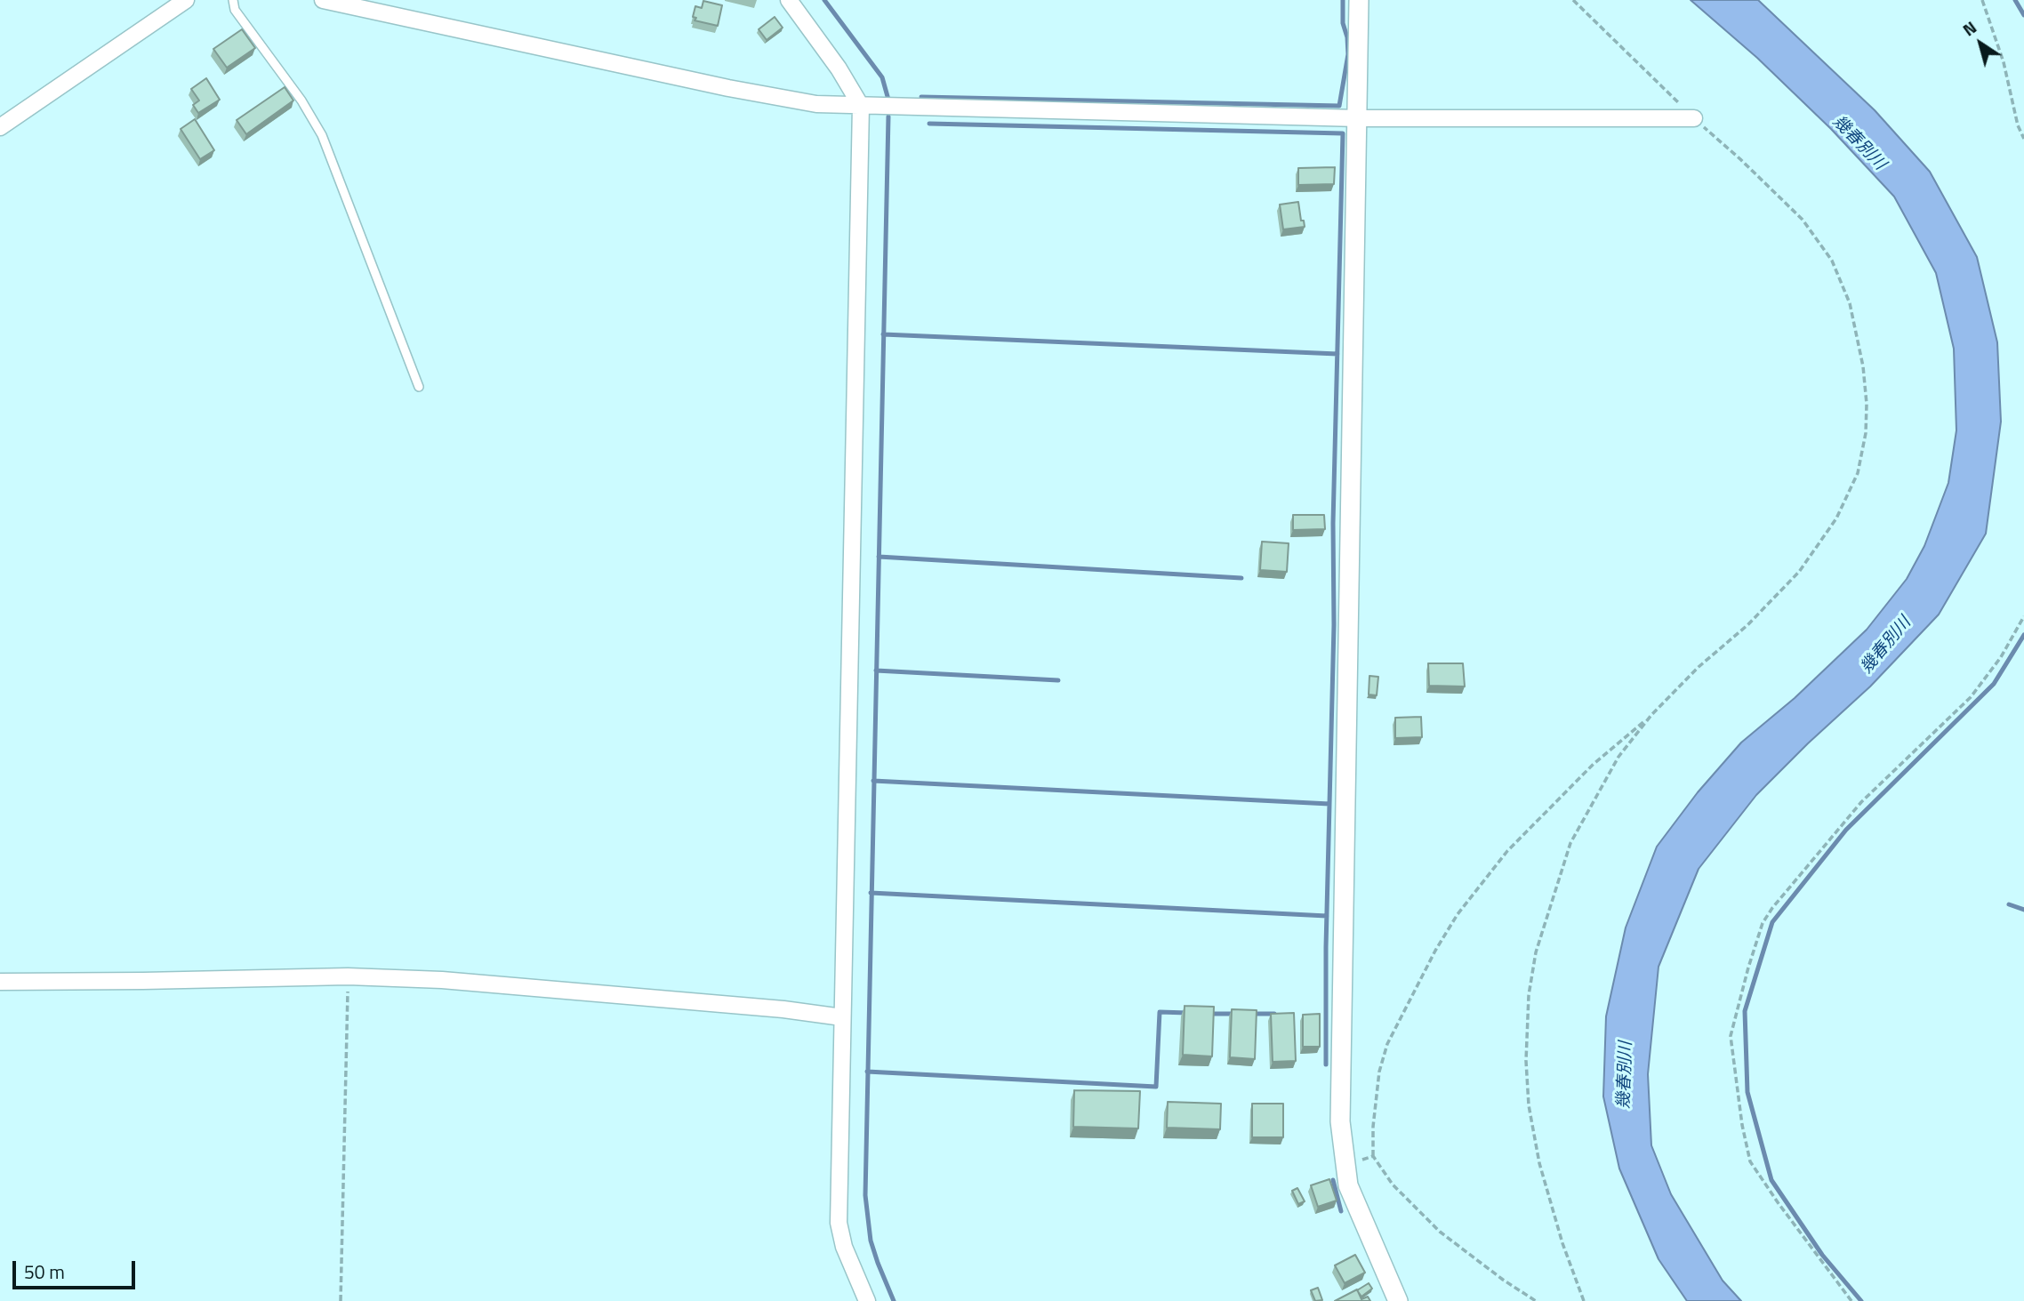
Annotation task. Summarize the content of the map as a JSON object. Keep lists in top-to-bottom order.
{
  "water": ["幾春別川"],
  "scale_bar": "50 m",
  "north": "top left"
}
